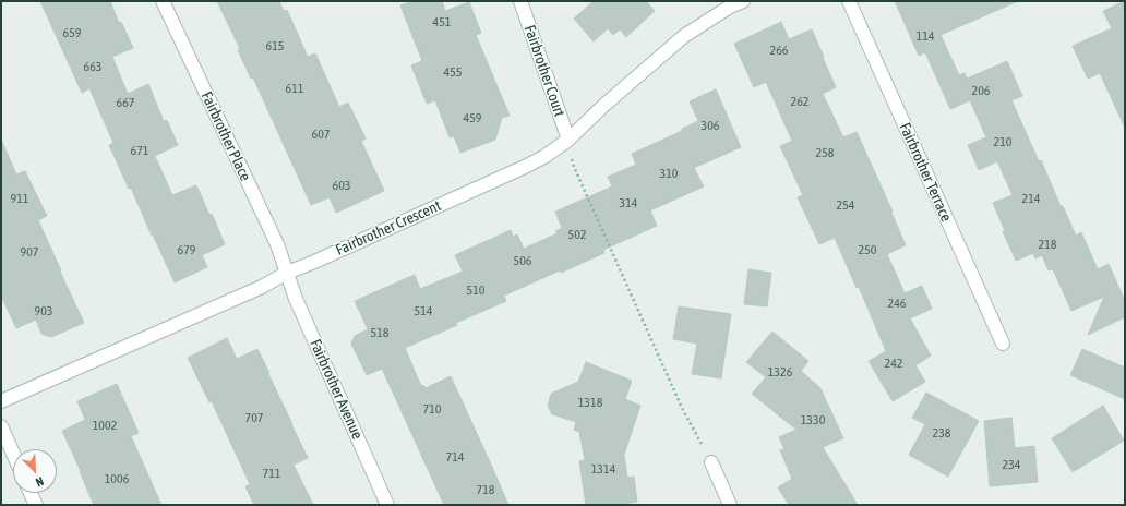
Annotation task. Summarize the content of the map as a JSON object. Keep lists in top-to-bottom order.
{
  "streets": {
    "street": [
      "Fairbrother Court",
      "Fairbrother Place",
      "Fairbrother Terrace",
      "Fairbrother Crescent",
      "Fairbrother Avenue"
    ]
  },
  "crossings": [
    ["Fairbrother Court", "Fairbrother Crescent"],
    ["Fairbrother Place", "Fairbrother Crescent"],
    ["Fairbrother Place", "Fairbrother Avenue"],
    ["Fairbrother Crescent", "Fairbrother Avenue"]
  ],
  "house_numbers": [
    "451",
    "659",
    "114",
    "615",
    "266",
    "663",
    "455",
    "611",
    "206",
    "262",
    "667",
    "459",
    "306",
    "607",
    "210",
    "671",
    "258",
    "310",
    "603",
    "911",
    "214",
    "314",
    "254",
    "502",
    "218",
    "679",
    "250",
    "907",
    "506",
    "510",
    "246",
    "903",
    "514",
    "518",
    "242",
    "1326",
    "1318",
    "710",
    "707",
    "1330",
    "1002",
    "238",
    "714",
    "234",
    "1314",
    "711",
    "1006",
    "718"
  ],
  "north": "bottom right"
}
